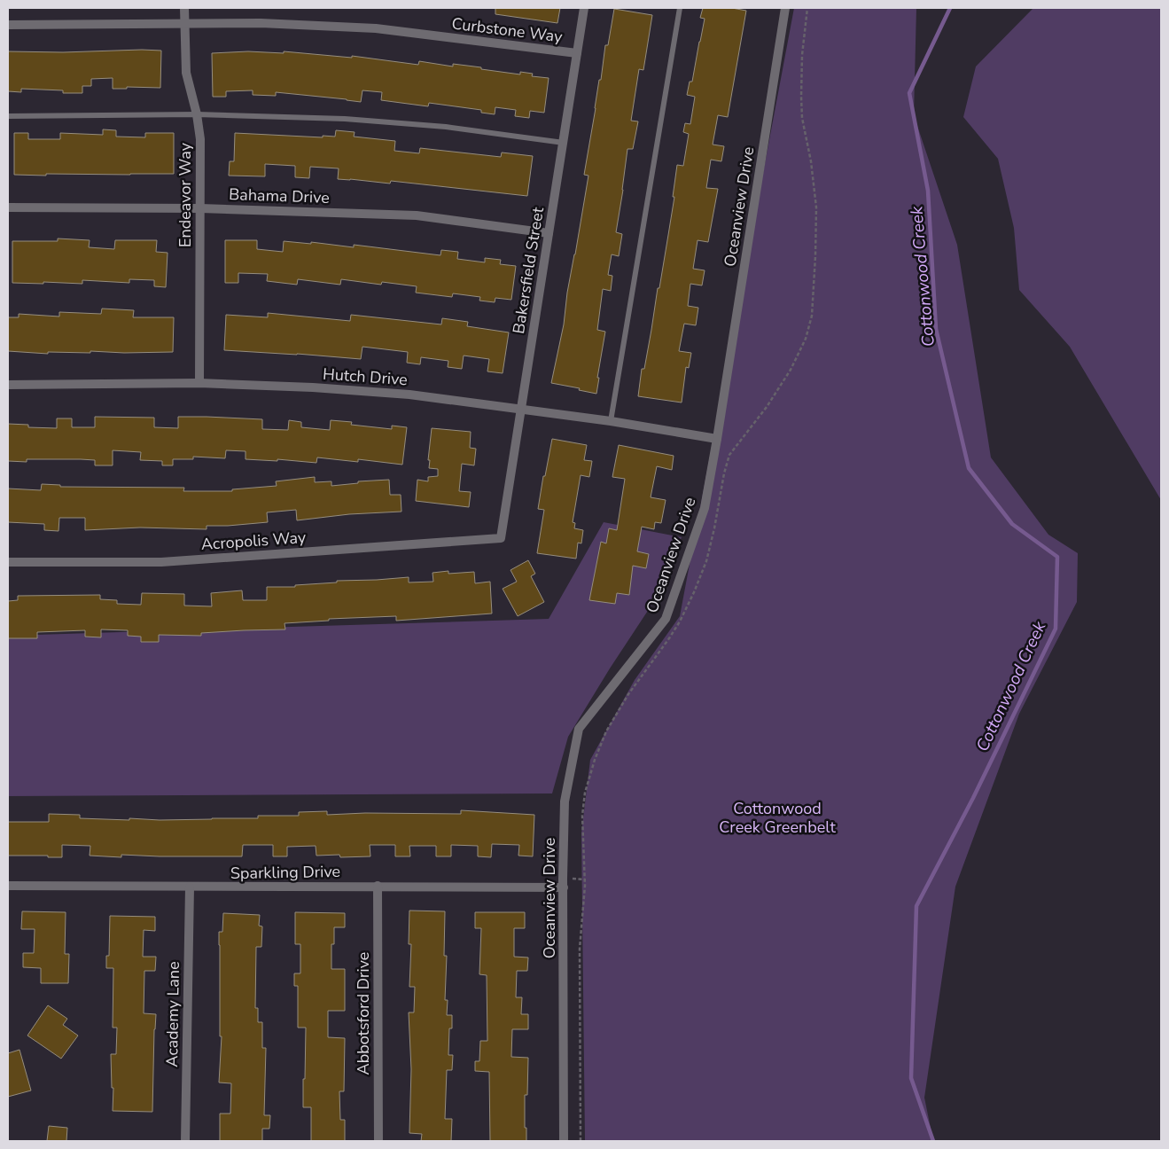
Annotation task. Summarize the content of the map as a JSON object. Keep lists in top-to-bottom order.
{
  "streets": {
    "street": [
      "Curbstone Way",
      "Endeavor Way",
      "Bahama Drive",
      "Oceanview Drive",
      "Bakersfield Street",
      "Hutch Drive",
      "Acropolis Way",
      "Sparkling Drive",
      "Abbotsford Drive",
      "Academy Lane"
    ]
  },
  "crossings": [
    ["Curbstone Way", "Endeavor Way"],
    ["Curbstone Way", "Bakersfield Street"],
    ["Endeavor Way", "Bahama Drive"],
    ["Endeavor Way", "Hutch Drive"],
    ["Bahama Drive", "Bakersfield Street"],
    ["Oceanview Drive", "Hutch Drive"],
    ["Oceanview Drive", "Sparkling Drive"],
    ["Bakersfield Street", "Hutch Drive"],
    ["Bakersfield Street", "Acropolis Way"],
    ["Sparkling Drive", "Abbotsford Drive"],
    ["Sparkling Drive", "Academy Lane"]
  ],
  "water": ["Cottonwood Creek"],
  "parks": ["Cottonwood Creek Greenbelt"]
}
